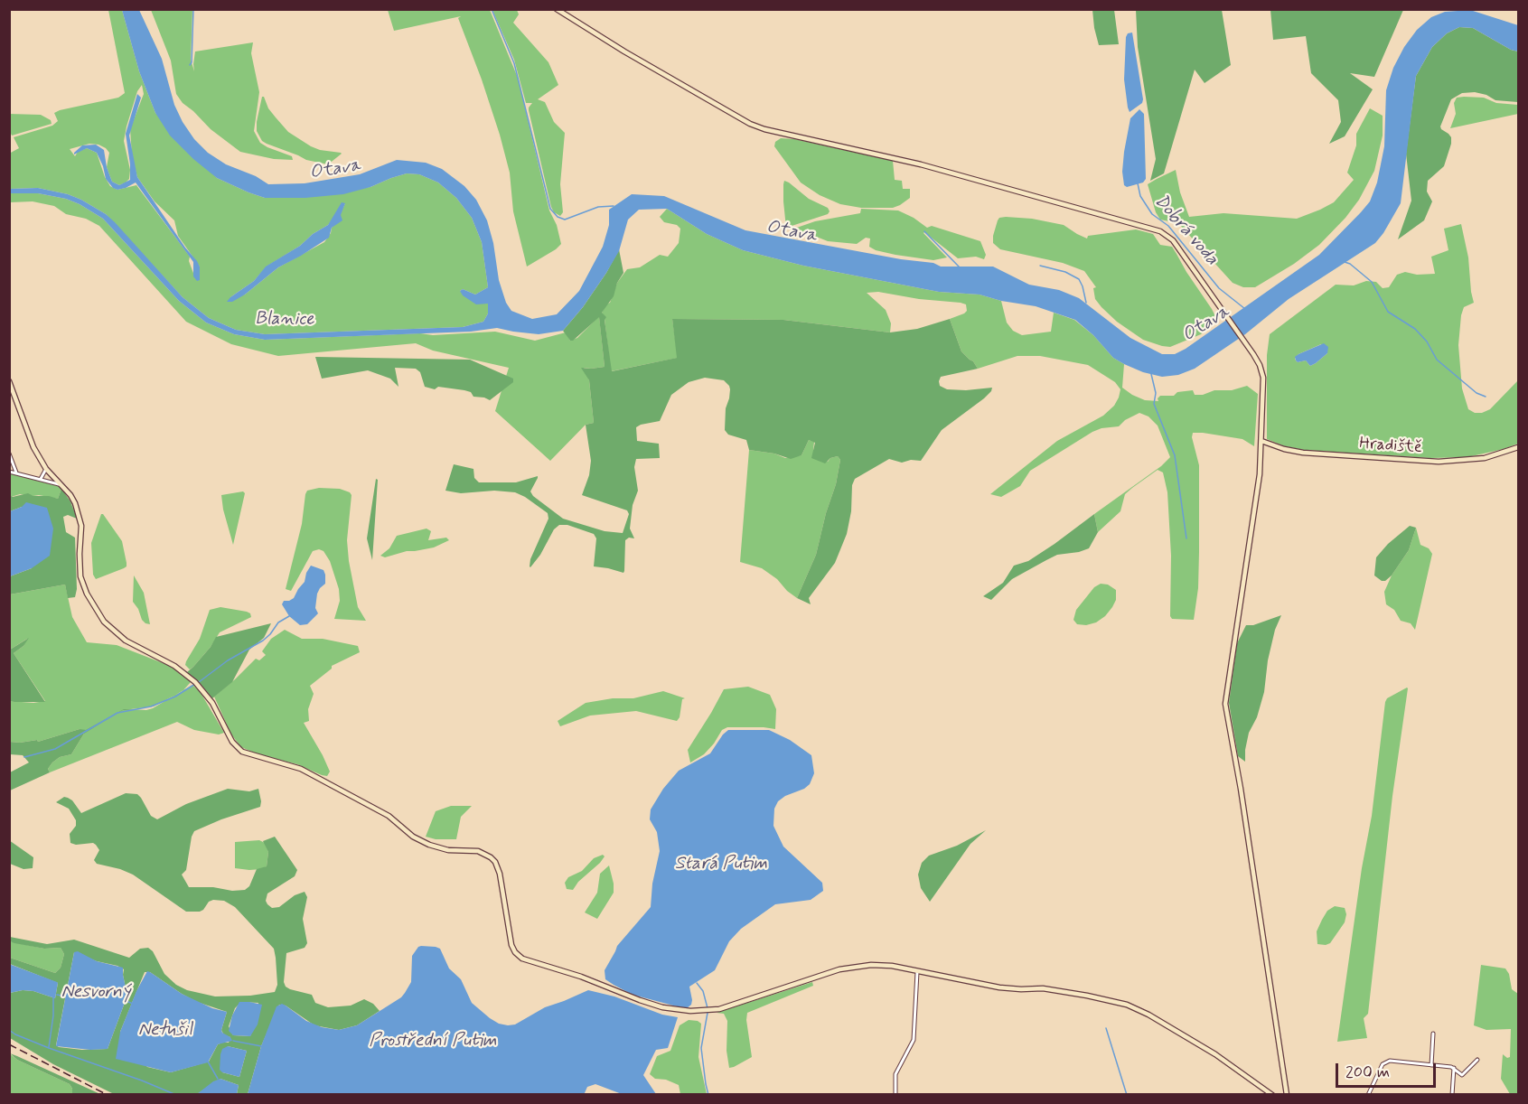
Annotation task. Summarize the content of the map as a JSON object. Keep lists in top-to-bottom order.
{
  "streets": {
    "street": ["Hradiště"]
  },
  "water": [
    "Otava",
    "Dobrá voda",
    "Blanice",
    "Stará Putim",
    "Nesvorný",
    "Netušil",
    "Prostřední Putim"
  ],
  "scale_bar": "200 m"
}
